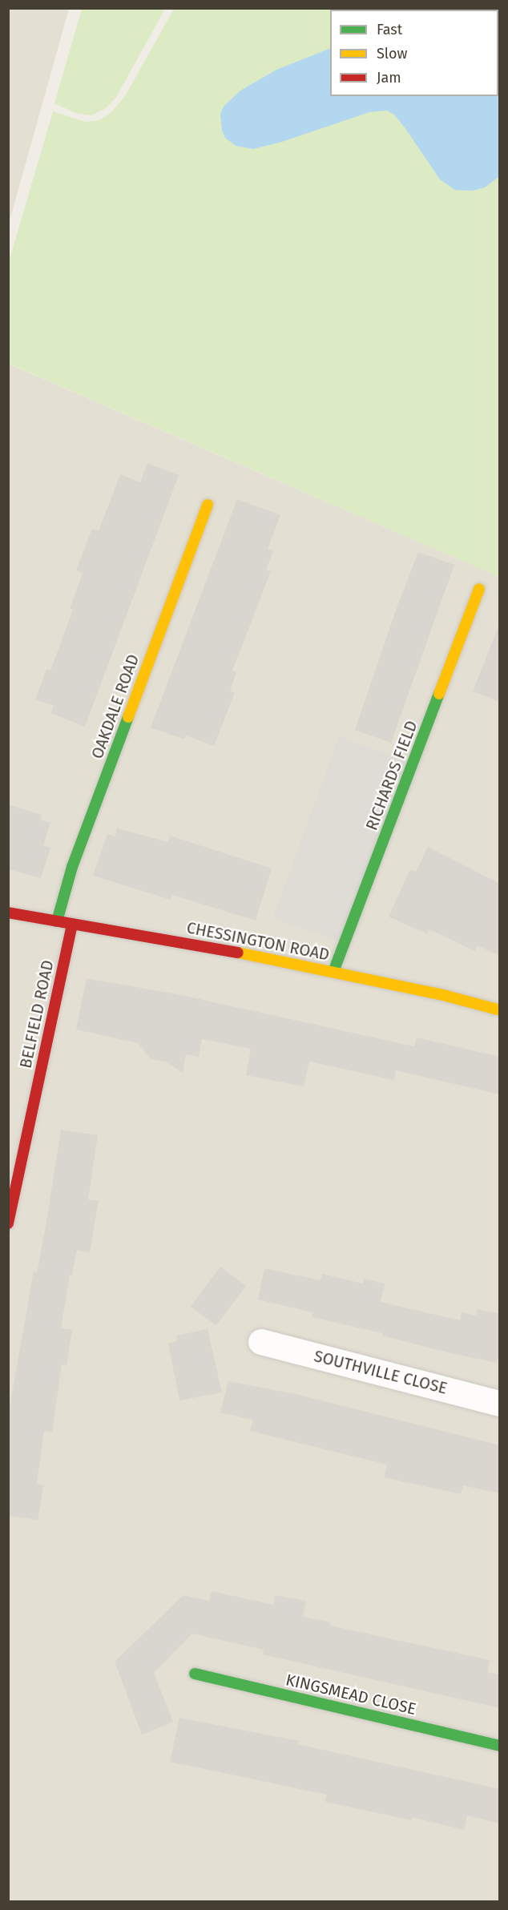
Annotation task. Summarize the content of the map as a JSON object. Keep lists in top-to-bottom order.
{
  "streets": {
    "street": [
      "OAKDALE ROAD",
      "RICHARDS FIELD",
      "CHESSINGTON ROAD",
      "BELFIELD ROAD",
      "SOUTHVILLE CLOSE",
      "KINGSMEAD CLOSE"
    ]
  },
  "crossings": [
    ["OAKDALE ROAD", "CHESSINGTON ROAD"],
    ["RICHARDS FIELD", "CHESSINGTON ROAD"],
    ["CHESSINGTON ROAD", "BELFIELD ROAD"]
  ],
  "legend": ["Fast", "Slow", "Jam"]
}
